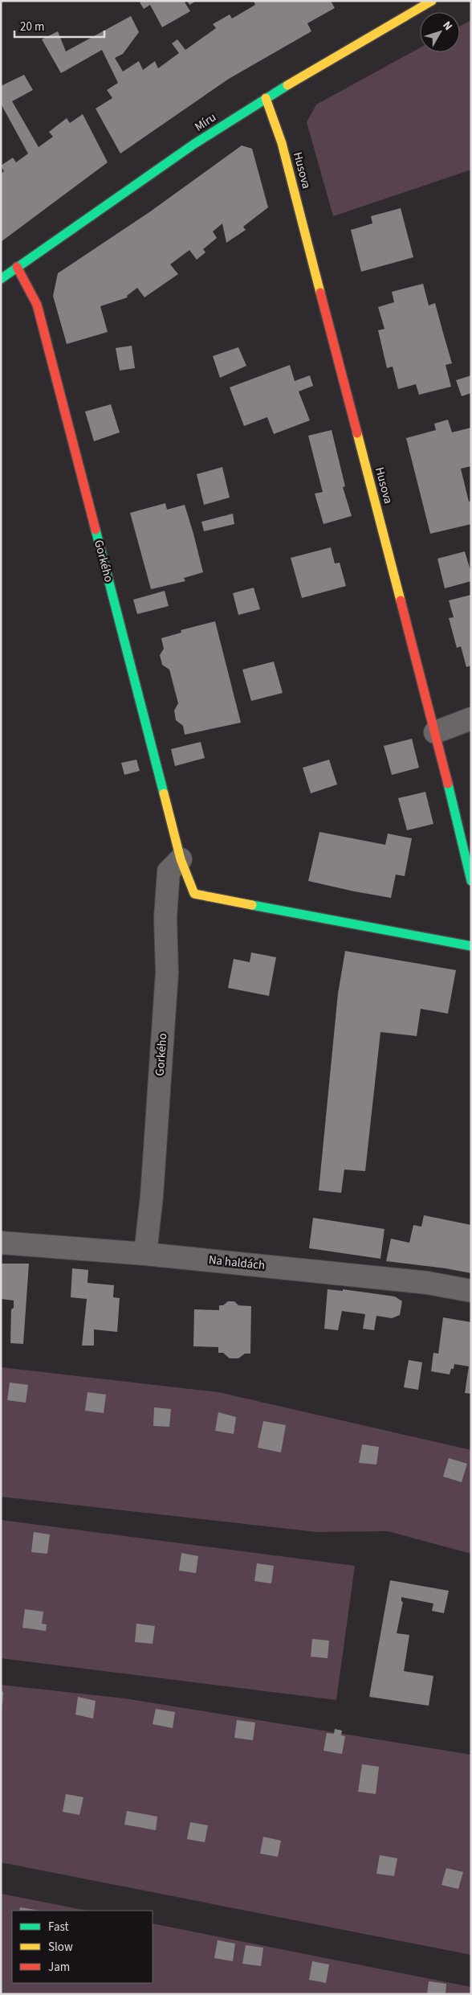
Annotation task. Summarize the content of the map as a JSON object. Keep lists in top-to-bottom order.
{
  "streets": {
    "street": [
      "Míru",
      "Husova",
      "Gorkého",
      "Na haldách"
    ]
  },
  "crossings": [
    ["Míru", "Husova"],
    ["Míru", "Gorkého"],
    ["Gorkého", "Na haldách"]
  ],
  "legend": ["Fast", "Slow", "Jam"],
  "scale_bar": "20 m",
  "north": "top right"
}
